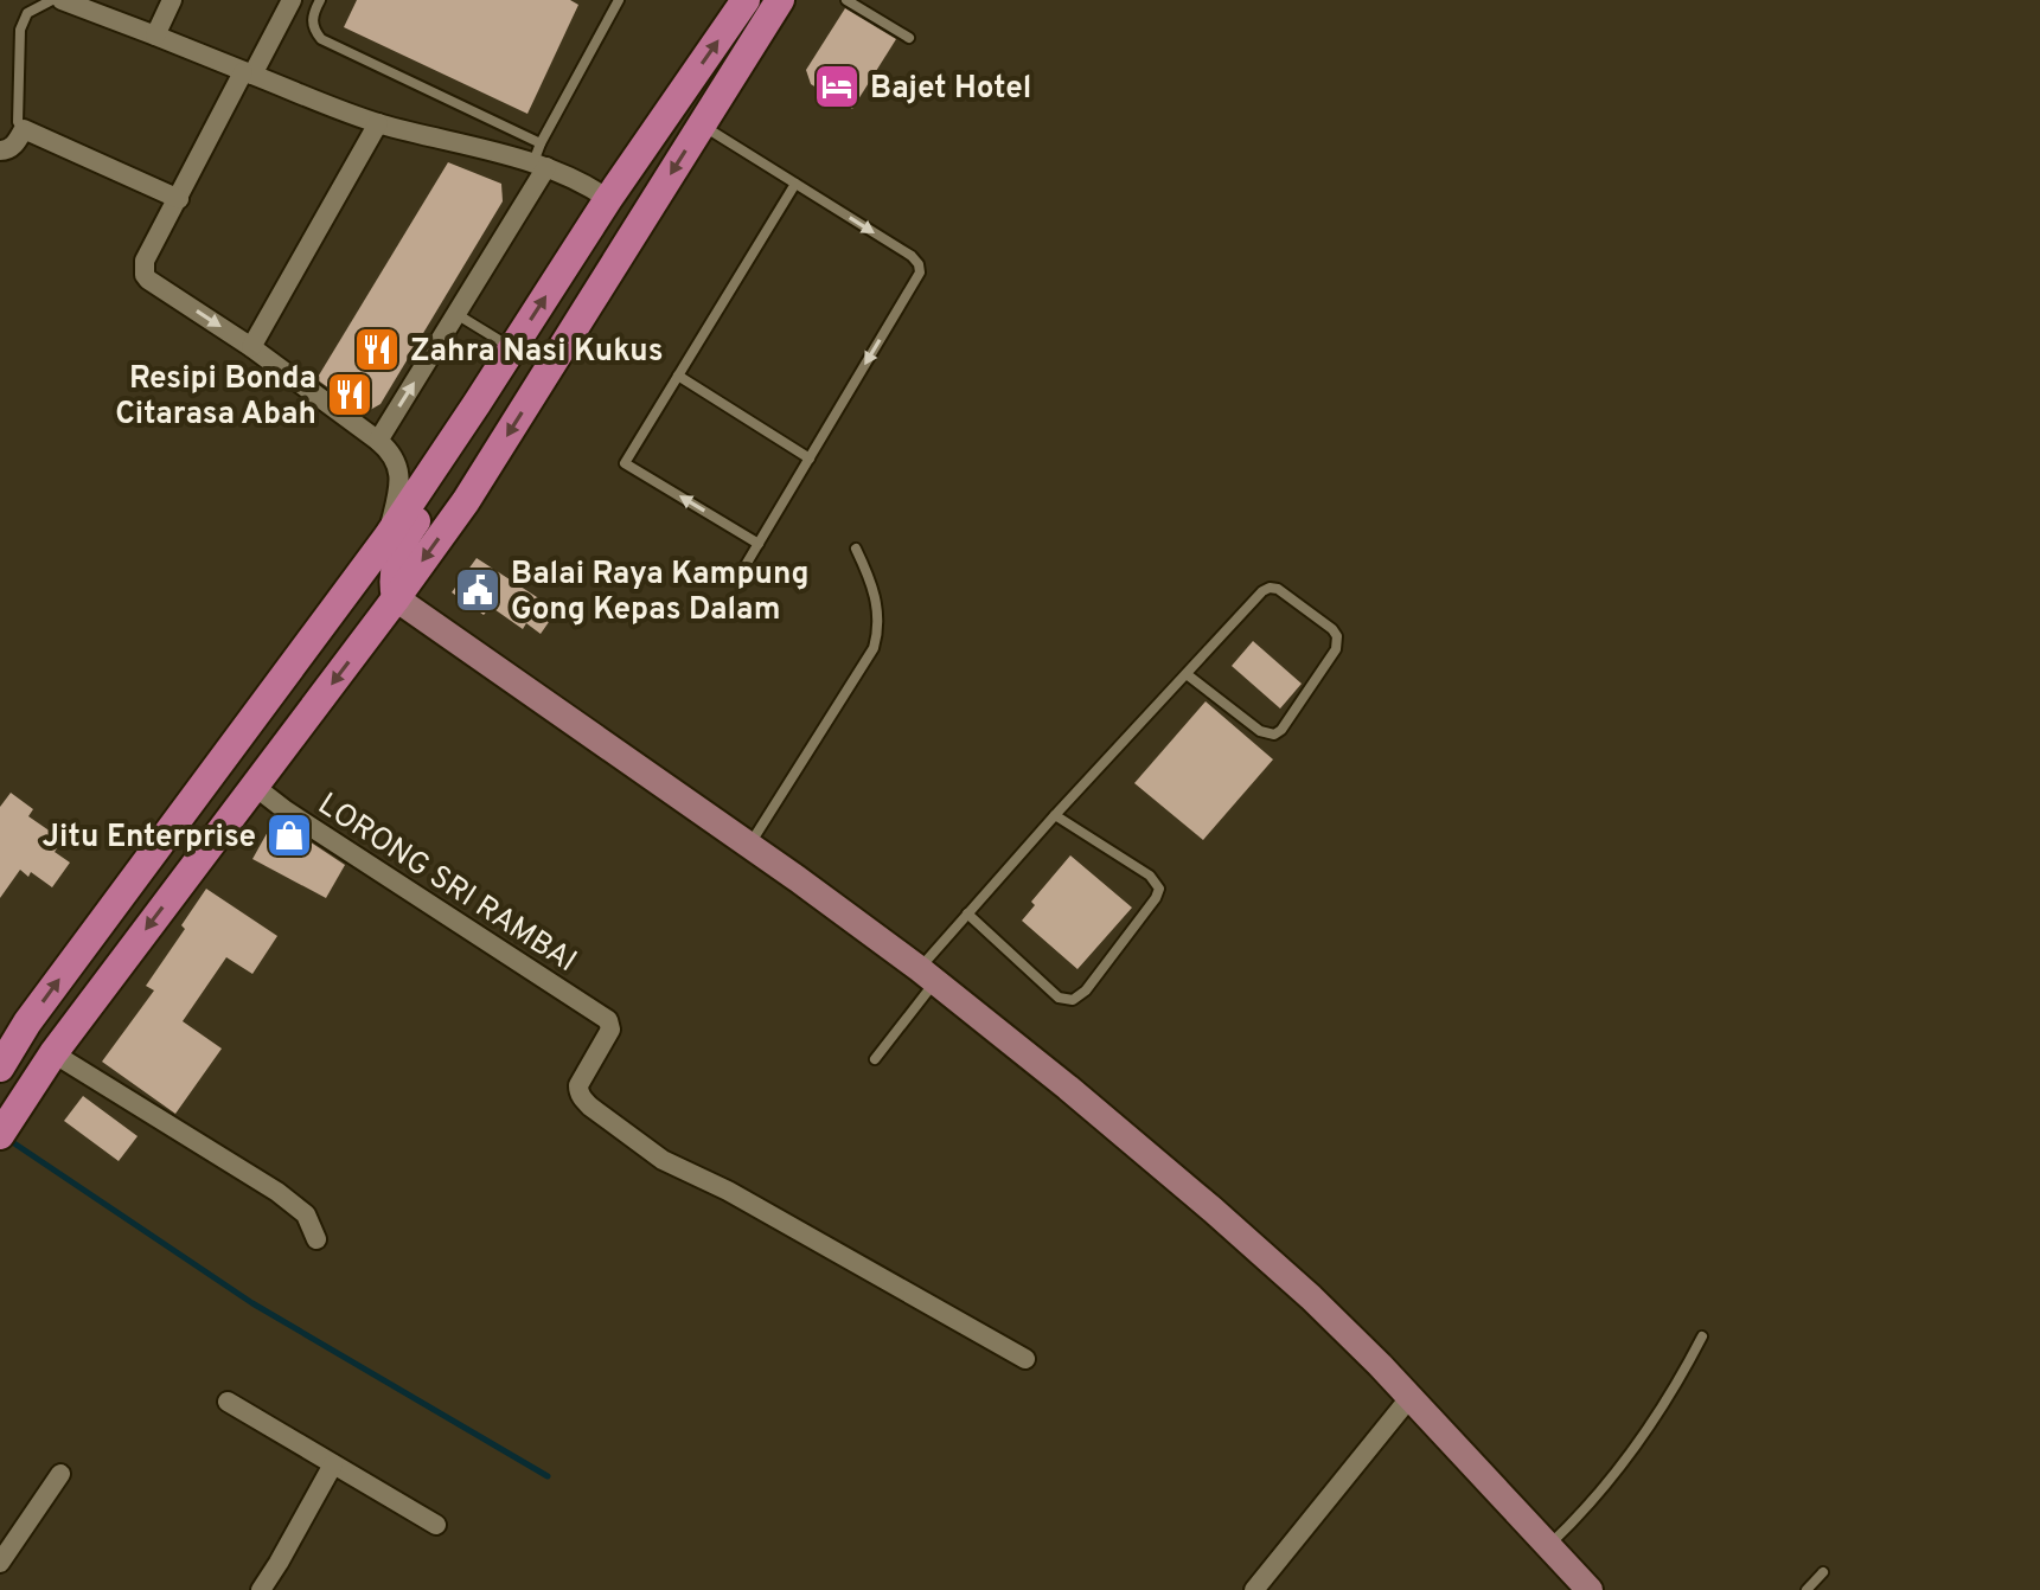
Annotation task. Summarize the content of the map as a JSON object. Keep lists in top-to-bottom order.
{
  "streets": {
    "street": ["LORONG SRI RAMBAI"]
  },
  "places": {
    "hotel": ["Bajet Hotel"],
    "restaurant": ["Zahra Nasi Kukus", "Resipi Bonda Citarasa Abah"],
    "public building": ["Balai Raya Kampung Gong Kepas Dalam"],
    "shop": ["Jitu Enterprise"]
  }
}
